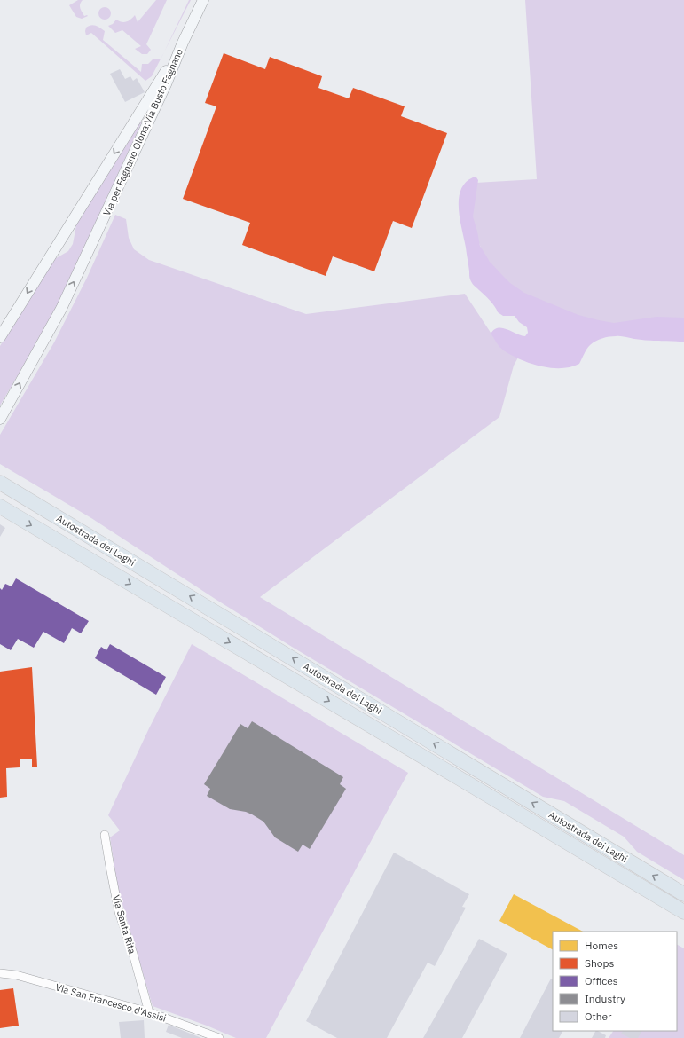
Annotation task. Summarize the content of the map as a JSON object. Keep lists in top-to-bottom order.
{
  "streets": {
    "highway": ["Autostrada dei Laghi"],
    "main road": ["Via per Fagnano Olona;Via Busto Fagnano"],
    "street": ["Via Santa Rita", "Via San Francesco d'Assisi"]
  },
  "crossings": [
    ["Via Santa Rita", "Via San Francesco d'Assisi"]
  ],
  "legend": [
    "Homes",
    "Shops",
    "Offices",
    "Industry",
    "Other"
  ]
}
